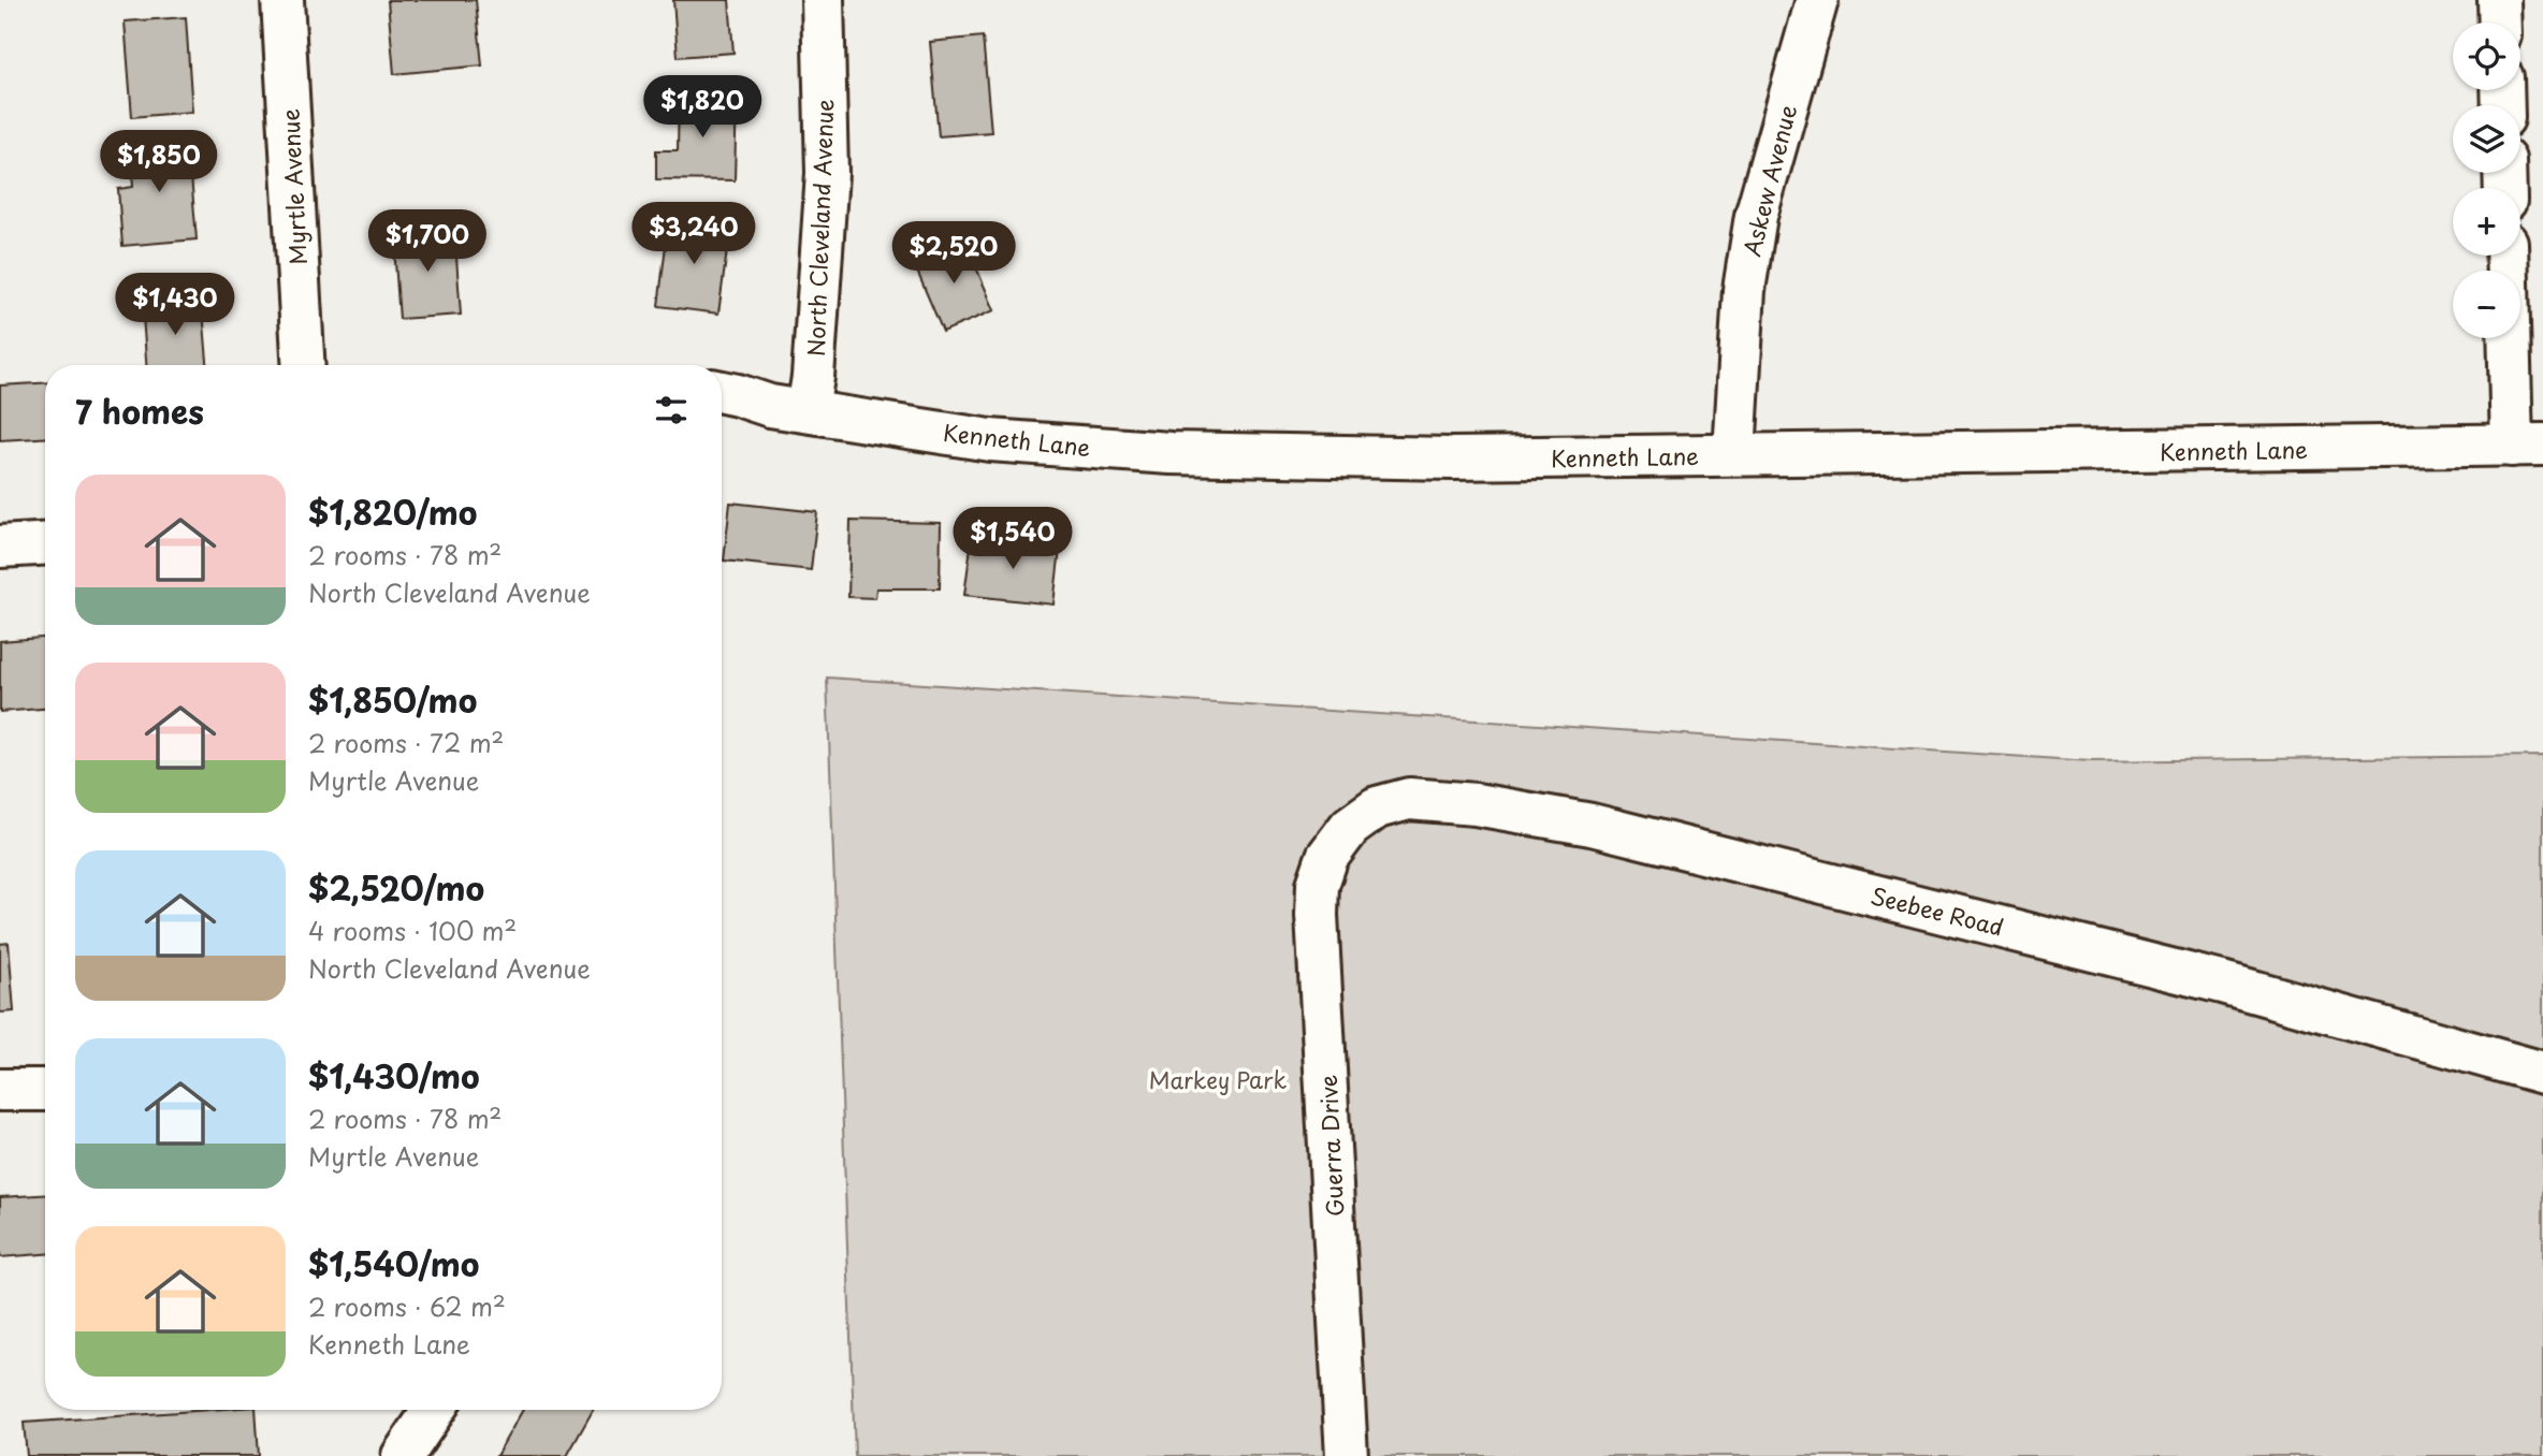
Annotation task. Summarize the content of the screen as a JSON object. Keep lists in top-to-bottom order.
{
  "streets": {
    "street": [
      "Askew Avenue",
      "Myrtle Avenue",
      "North Cleveland Avenue",
      "Kenneth Lane",
      "Seebee Road",
      "Guerra Drive"
    ]
  },
  "crossings": [
    ["Askew Avenue", "Kenneth Lane"],
    ["North Cleveland Avenue", "Kenneth Lane"],
    ["Seebee Road", "Guerra Drive"]
  ],
  "parks": ["Markey Park"],
  "page": {
    "map_buttons": ["+", "−"],
    "price": [
      "$1,820",
      "$1,850",
      "$3,240",
      "$1,700",
      "$2,520",
      "$1,430",
      "$1,540"
    ],
    "heading": "7 homes",
    "list": [
      {
        "name": "$1,820/mo",
        "note": "2 rooms · 78 m² · North Cleveland Avenue"
      },
      {
        "name": "$1,850/mo",
        "note": "2 rooms · 72 m² · Myrtle Avenue"
      },
      {
        "name": "$2,520/mo",
        "note": "4 rooms · 100 m² · North Cleveland Avenue"
      },
      {
        "name": "$1,430/mo",
        "note": "2 rooms · 78 m² · Myrtle Avenue"
      },
      {
        "name": "$1,540/mo",
        "note": "2 rooms · 62 m² · Kenneth Lane"
      }
    ]
  }
}
